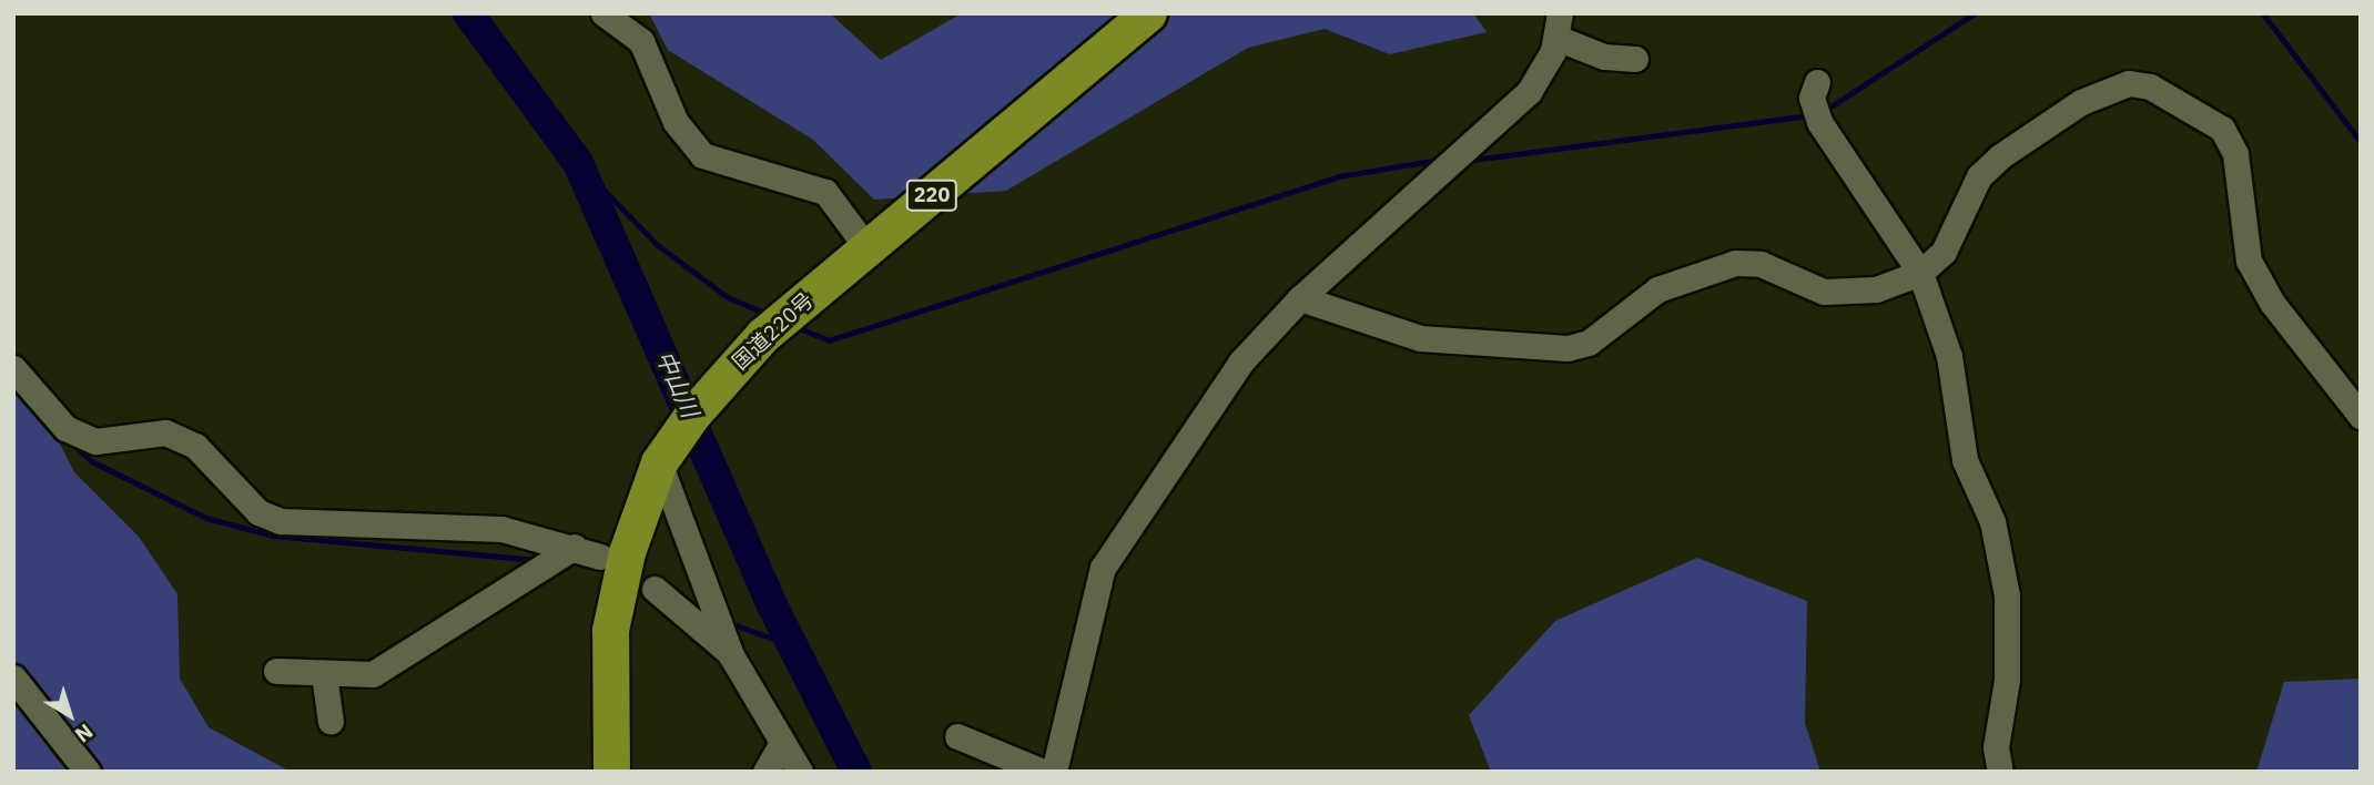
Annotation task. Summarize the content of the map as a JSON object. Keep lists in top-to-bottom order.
{
  "streets": {
    "highway": ["220", "国道220号"]
  },
  "water": ["中山川"],
  "north": "bottom right"
}
